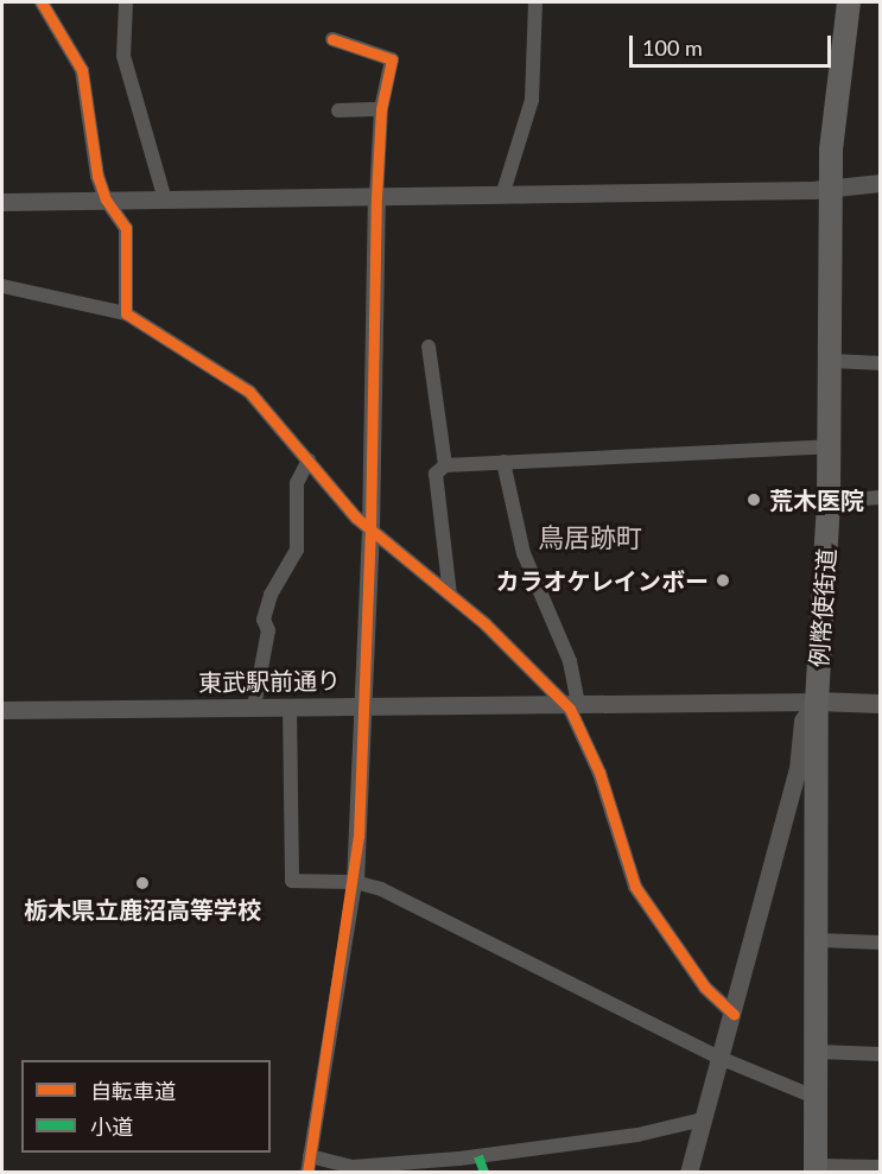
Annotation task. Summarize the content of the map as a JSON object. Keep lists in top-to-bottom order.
{
  "streets": {
    "highway": ["例幣使街道"],
    "main road": ["東武駅前通り"]
  },
  "crossings": [
    ["例幣使街道", "東武駅前通り"]
  ],
  "districts": ["鳥居跡町"],
  "places": ["荒木医院", "カラオケレインボー", "栃木県立鹿沼高等学校"],
  "legend": ["自転車道", "小道"],
  "scale_bar": "100 m"
}
